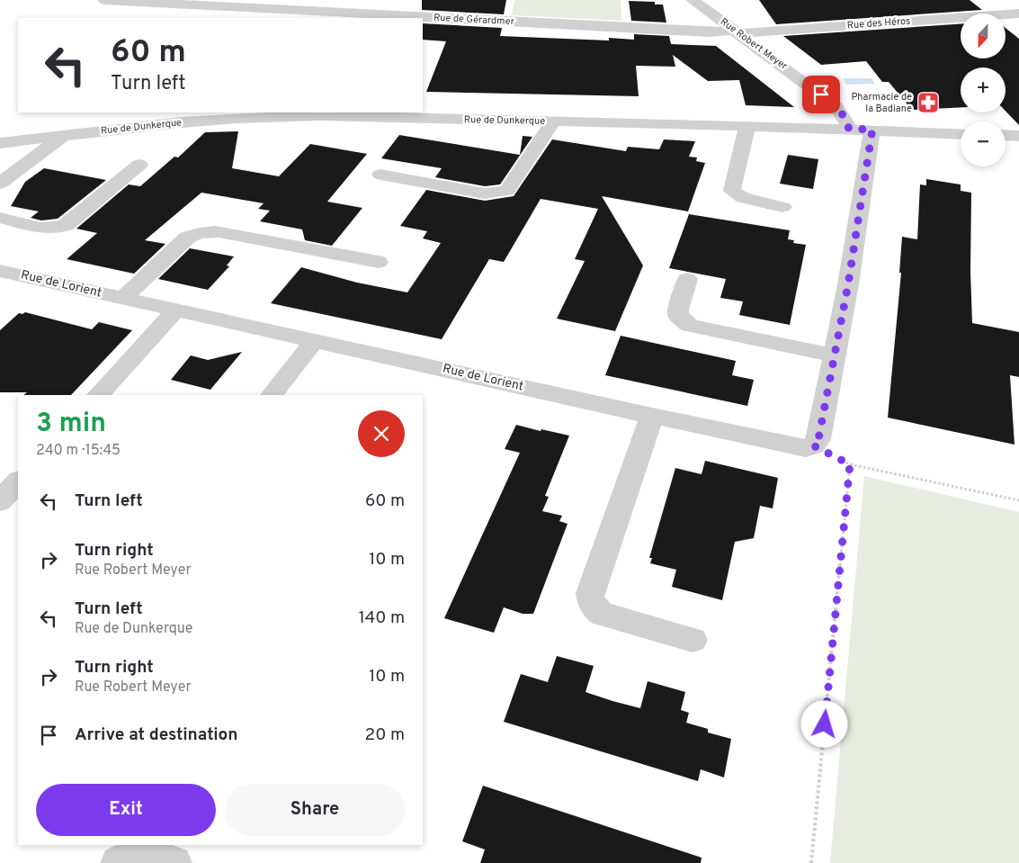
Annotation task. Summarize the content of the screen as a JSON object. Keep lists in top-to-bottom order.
{
  "streets": {
    "street": [
      "Rue de Gérardmer",
      "Rue des Héros",
      "Rue Robert Meyer",
      "Rue de Dunkerque",
      "Rue de Lorient"
    ]
  },
  "crossings": [
    ["Rue de Gérardmer", "Rue des Héros"],
    ["Rue de Gérardmer", "Rue Robert Meyer"],
    ["Rue des Héros", "Rue Robert Meyer"],
    ["Rue Robert Meyer", "Rue de Dunkerque"]
  ],
  "places": {
    "pharmacy": ["Pharmacie de la Badiane"]
  },
  "north": "bottom",
  "page": {
    "map_buttons": ["+", "−"],
    "turn": ["60 m", "Turn left"],
    "heading": ["3 min", "240 m · 15:45"],
    "list": [
      {
        "name": "Turn left",
        "value": "60 m"
      },
      {
        "name": "Turn right",
        "note": "Rue Robert Meyer",
        "value": "10 m"
      },
      {
        "name": "Turn left",
        "note": "Rue de Dunkerque",
        "value": "140 m"
      },
      {
        "name": "Turn right",
        "note": "Rue Robert Meyer",
        "value": "10 m"
      },
      {
        "name": "Arrive at destination",
        "value": "20 m"
      }
    ],
    "buttons": ["Exit", "Share"]
  }
}
